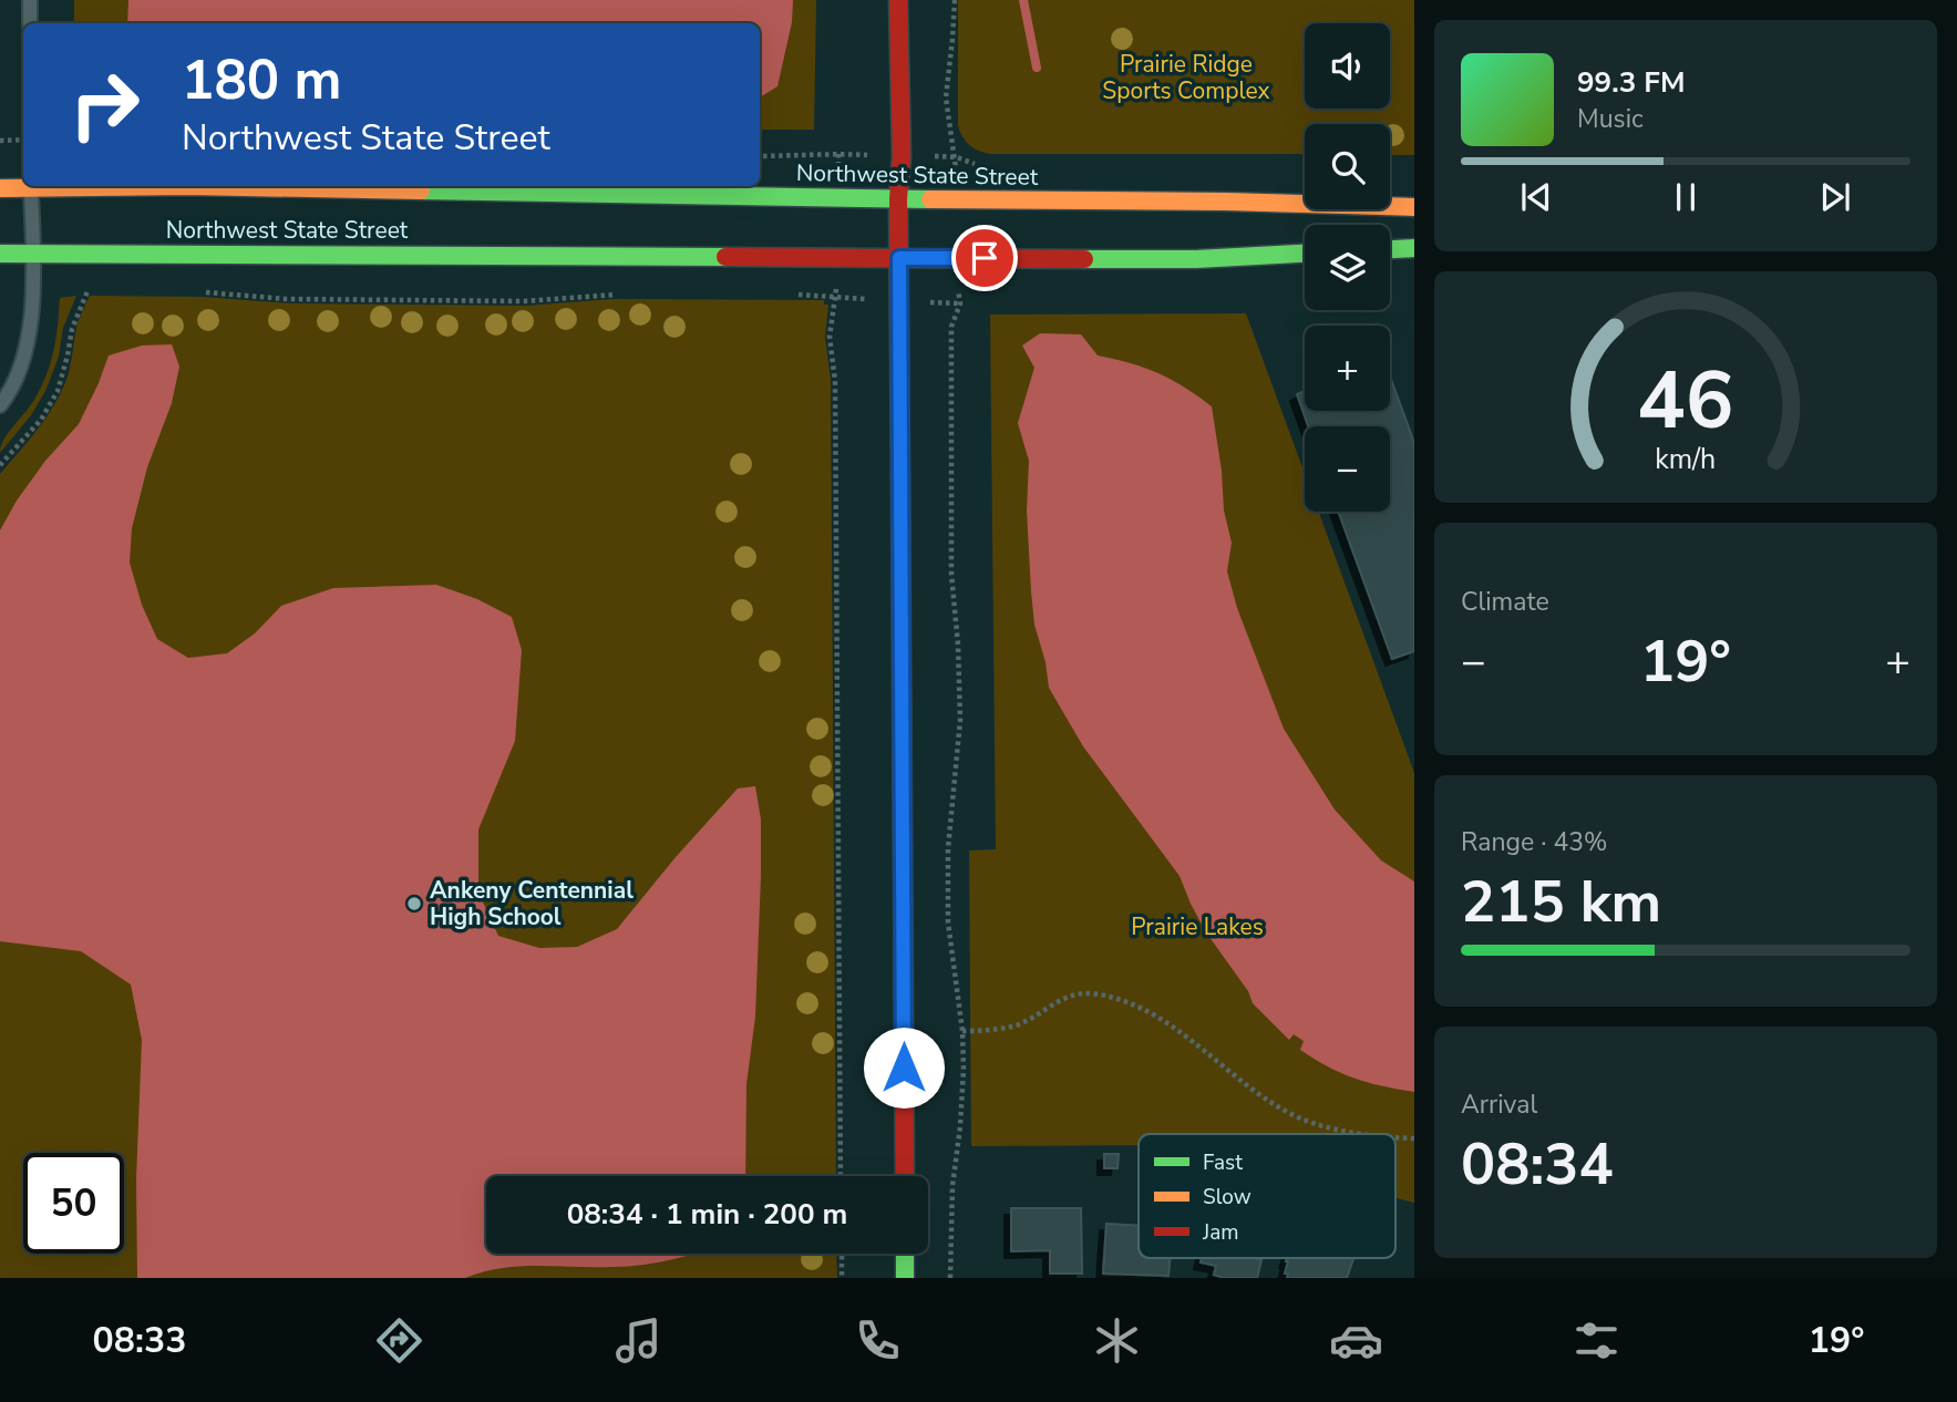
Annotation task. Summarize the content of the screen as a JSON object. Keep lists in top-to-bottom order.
{
  "streets": {
    "main road": ["Northwest State Street"]
  },
  "parks": ["Prairie Ridge Sports Complex", "Prairie Lakes"],
  "places": ["Ankeny Centennial High School"],
  "legend": ["Fast", "Slow", "Jam"],
  "page": {
    "map_buttons": ["+", "−"],
    "turn": ["180 m", "Northwest State Street"],
    "song": ["99.3 FM", "Music"],
    "tile": [
      "Climate",
      ["Range · 43%", "215 km"],
      ["Arrival", "08:34"]
    ],
    "heat": ["−", "19°", "+"],
    "limit": "50",
    "trip": "08:34 · 1 min · 200 m",
    "tabs": ["08:33", "19°"],
    "gauge": ["46", "km/h"]
  }
}
